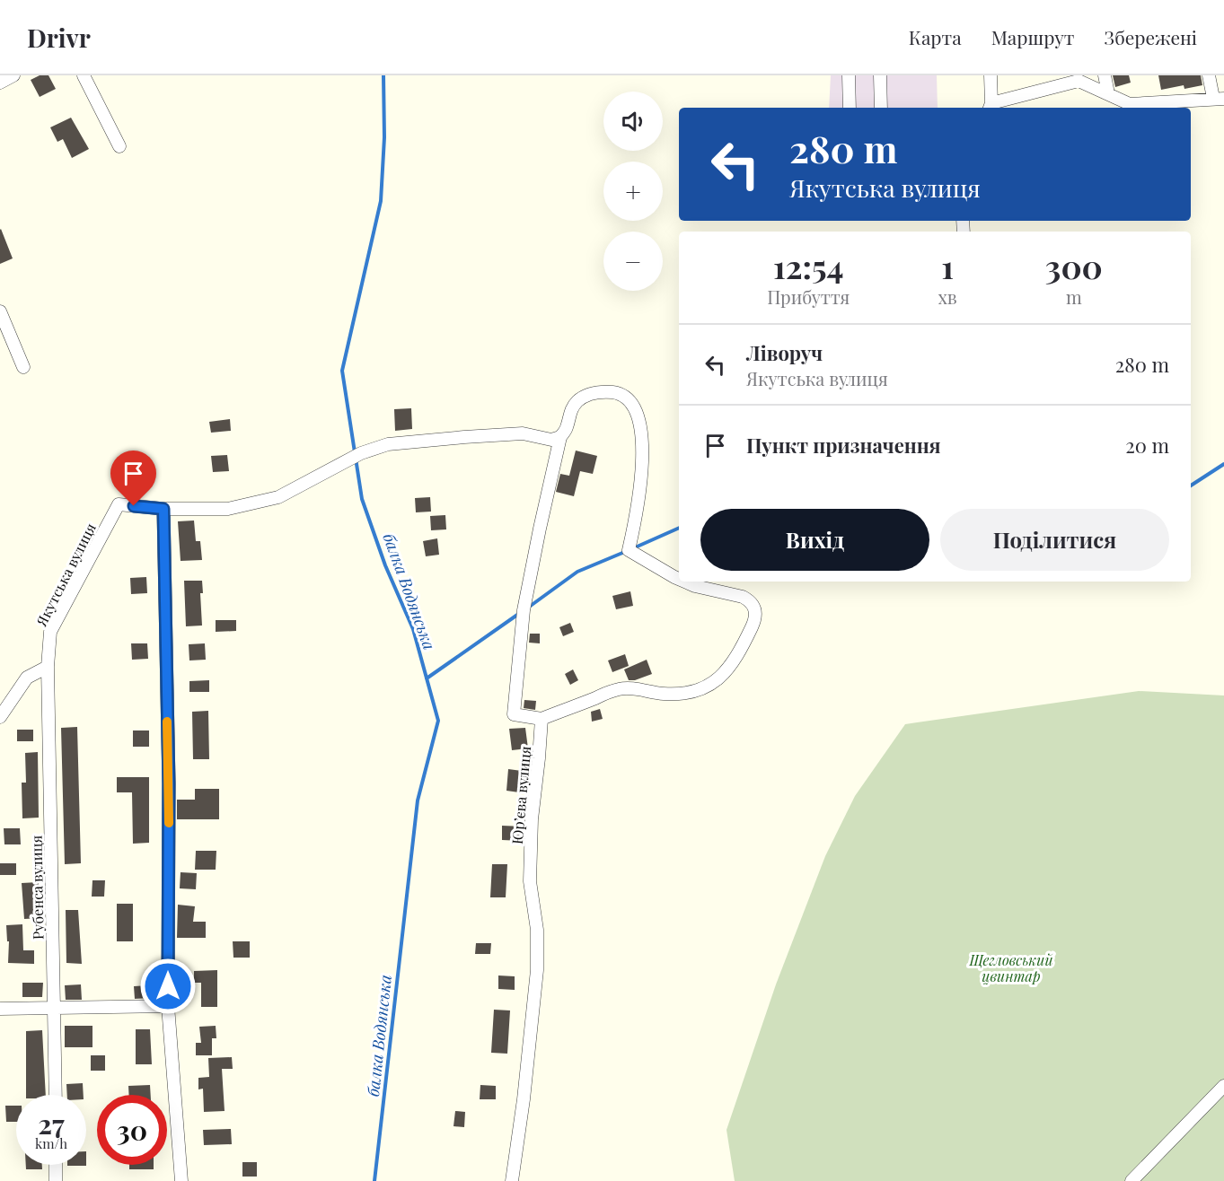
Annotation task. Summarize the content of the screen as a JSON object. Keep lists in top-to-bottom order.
{
  "streets": {
    "street": ["Якутська вулиця", "Юр’єва вулиця", "Рубенса вулиця"]
  },
  "crossings": [
    ["Якутська вулиця", "Рубенса вулиця"]
  ],
  "water": ["балка Водянська"],
  "parks": ["Щегловський цвинтар"],
  "page": {
    "header": "Drivr",
    "nav": ["Карта", "Маршрут", "Збережені"],
    "map_buttons": ["+", "−"],
    "turn": ["280 m", "Якутська вулиця"],
    "eta": [
      "12:54",
      "Прибуття",
      "1",
      "хв",
      "300",
      "m"
    ],
    "list": [
      {
        "name": "Ліворуч",
        "note": "Якутська вулиця",
        "value": "280 m"
      },
      {
        "name": "Пункт призначення",
        "value": "20 m"
      }
    ],
    "buttons": ["Вихід", "Поділитися"],
    "speed": "27 km/h",
    "limit": "30"
  }
}
